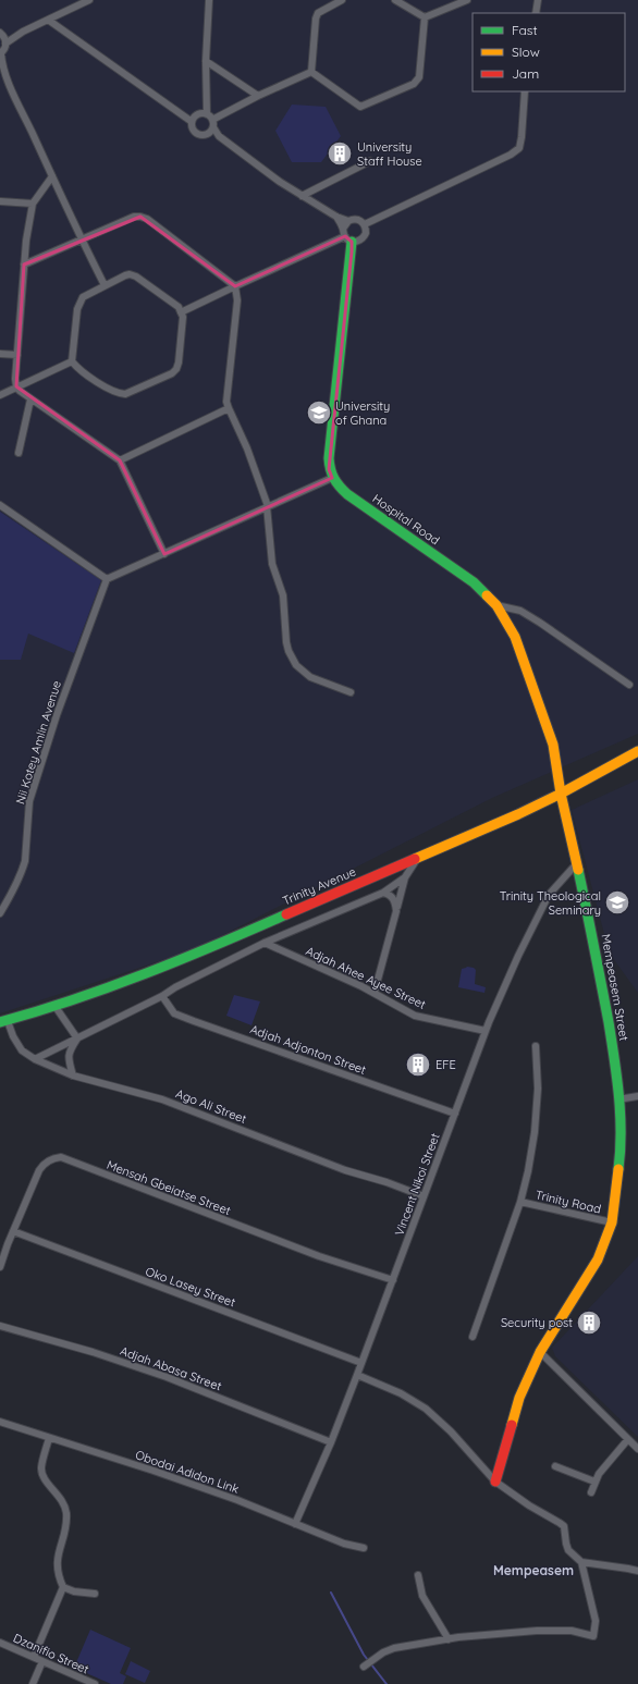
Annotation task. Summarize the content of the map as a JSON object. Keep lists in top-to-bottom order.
{
  "streets": {
    "street": [
      "Hospital Road",
      "Nii Kotey Amlin Avenue",
      "Trinity Avenue",
      "Adjah Ahee Ayee Street",
      "Mempeasem Street",
      "Adjah Adjonton Street",
      "Ago Ali Street",
      "Vincent Nikoi Street",
      "Mensah Gbeiatse Street",
      "Trinity Road",
      "Oko Lasey Street",
      "Adjah Abasa Street",
      "Obodai Adidon Link",
      "Dzanifio Street"
    ]
  },
  "crossings": [
    ["Hospital Road", "Trinity Avenue"],
    ["Hospital Road", "Mempeasem Street"],
    ["Trinity Avenue", "Mempeasem Street"],
    ["Trinity Avenue", "Ago Ali Street"],
    ["Adjah Ahee Ayee Street", "Vincent Nikoi Street"],
    ["Mempeasem Street", "Vincent Nikoi Street"],
    ["Mempeasem Street", "Trinity Road"],
    ["Adjah Adjonton Street", "Vincent Nikoi Street"],
    ["Ago Ali Street", "Vincent Nikoi Street"],
    ["Vincent Nikoi Street", "Mensah Gbeiatse Street"],
    ["Vincent Nikoi Street", "Oko Lasey Street"],
    ["Vincent Nikoi Street", "Adjah Abasa Street"],
    ["Vincent Nikoi Street", "Obodai Adidon Link"],
    ["Mensah Gbeiatse Street", "Oko Lasey Street"]
  ],
  "districts": ["Mempeasem"],
  "places": {
    "building": ["University Staff House", "EFE", "Security post"],
    "school or university": ["University of Ghana", "Trinity Theological Seminary"]
  },
  "legend": ["Fast", "Slow", "Jam"]
}
